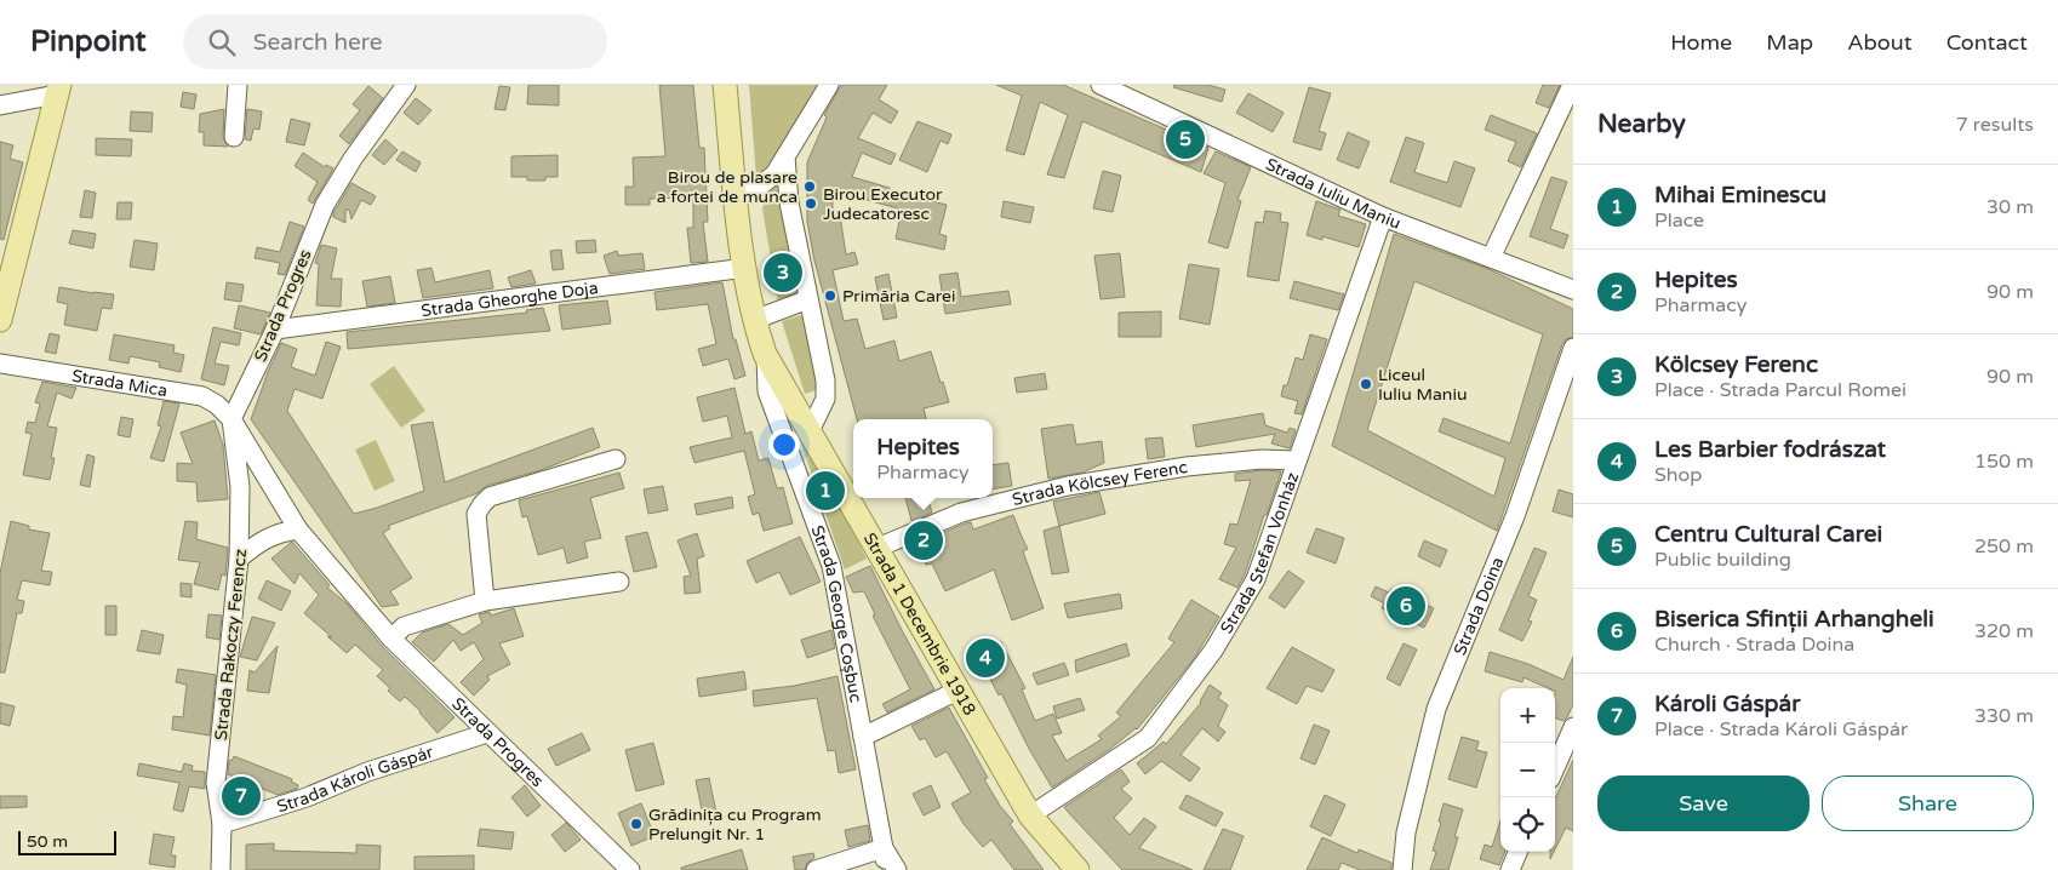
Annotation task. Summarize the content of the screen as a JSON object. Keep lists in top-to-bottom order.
{
  "streets": {
    "main road": ["Strada 1 Decembrie 1918"],
    "street": [
      "Strada Iuliu Maniu",
      "Strada Gheorghe Doja",
      "Strada Progres",
      "Strada Mica",
      "Strada Kölcsey Ferenc",
      "Strada Stefan Vonház",
      "Strada Doina",
      "Strada George Coșbuc",
      "Strada Rakoczy Ferencz",
      "Strada Károli Gáspár"
    ]
  },
  "crossings": [
    ["Strada Iuliu Maniu", "Strada Stefan Vonház"],
    ["Strada Gheorghe Doja", "Strada Progres"],
    ["Strada Gheorghe Doja", "Strada 1 Decembrie 1918"],
    ["Strada Progres", "Strada Mica"],
    ["Strada Progres", "Strada Rakoczy Ferencz"],
    ["Strada Progres", "Strada Károli Gáspár"],
    ["Strada Mica", "Strada Rakoczy Ferencz"],
    ["Strada Kölcsey Ferenc", "Strada Stefan Vonház"],
    ["Strada Kölcsey Ferenc", "Strada 1 Decembrie 1918"],
    ["Strada Stefan Vonház", "Strada 1 Decembrie 1918"],
    ["Strada George Coșbuc", "Strada 1 Decembrie 1918"],
    ["Strada Rakoczy Ferencz", "Strada Károli Gáspár"]
  ],
  "places": [
    "Birou de plasare a fortei de munca",
    "Birou Executor Judecatoresc",
    "Primăria Carei",
    "Liceul Iuliu Maniu",
    "Grădinița cu Program Prelungit Nr. 1"
  ],
  "scale_bar": "50 m",
  "page": {
    "header": "Pinpoint",
    "search": "Search here",
    "nav": [
      "Home",
      "Map",
      "About",
      "Contact"
    ],
    "heading": ["Nearby", "7 results"],
    "pins": [
      "5",
      "3",
      "1",
      "2",
      "6",
      "4",
      "7"
    ],
    "list": [
      {
        "mark": "1",
        "name": "Mihai Eminescu",
        "note": "Place",
        "value": "30 m"
      },
      {
        "mark": "2",
        "name": "Hepites",
        "note": "Pharmacy",
        "value": "90 m"
      },
      {
        "mark": "3",
        "name": "Kölcsey Ferenc",
        "note": "Place · Strada Parcul Romei",
        "value": "90 m"
      },
      {
        "mark": "4",
        "name": "Les Barbier fodrászat",
        "note": "Shop",
        "value": "150 m"
      },
      {
        "mark": "5",
        "name": "Centru Cultural Carei",
        "note": "Public building",
        "value": "250 m"
      },
      {
        "mark": "6",
        "name": "Biserica Sfinții Arhangheli",
        "note": "Church · Strada Doina",
        "value": "320 m"
      },
      {
        "mark": "7",
        "name": "Károli Gáspár",
        "note": "Place · Strada Károli Gáspár",
        "value": "330 m"
      }
    ],
    "popup": ["Hepites", "Pharmacy"],
    "map_buttons": ["+", "−"],
    "buttons": ["Save", "Share"],
    "scale": "50 m"
  }
}
